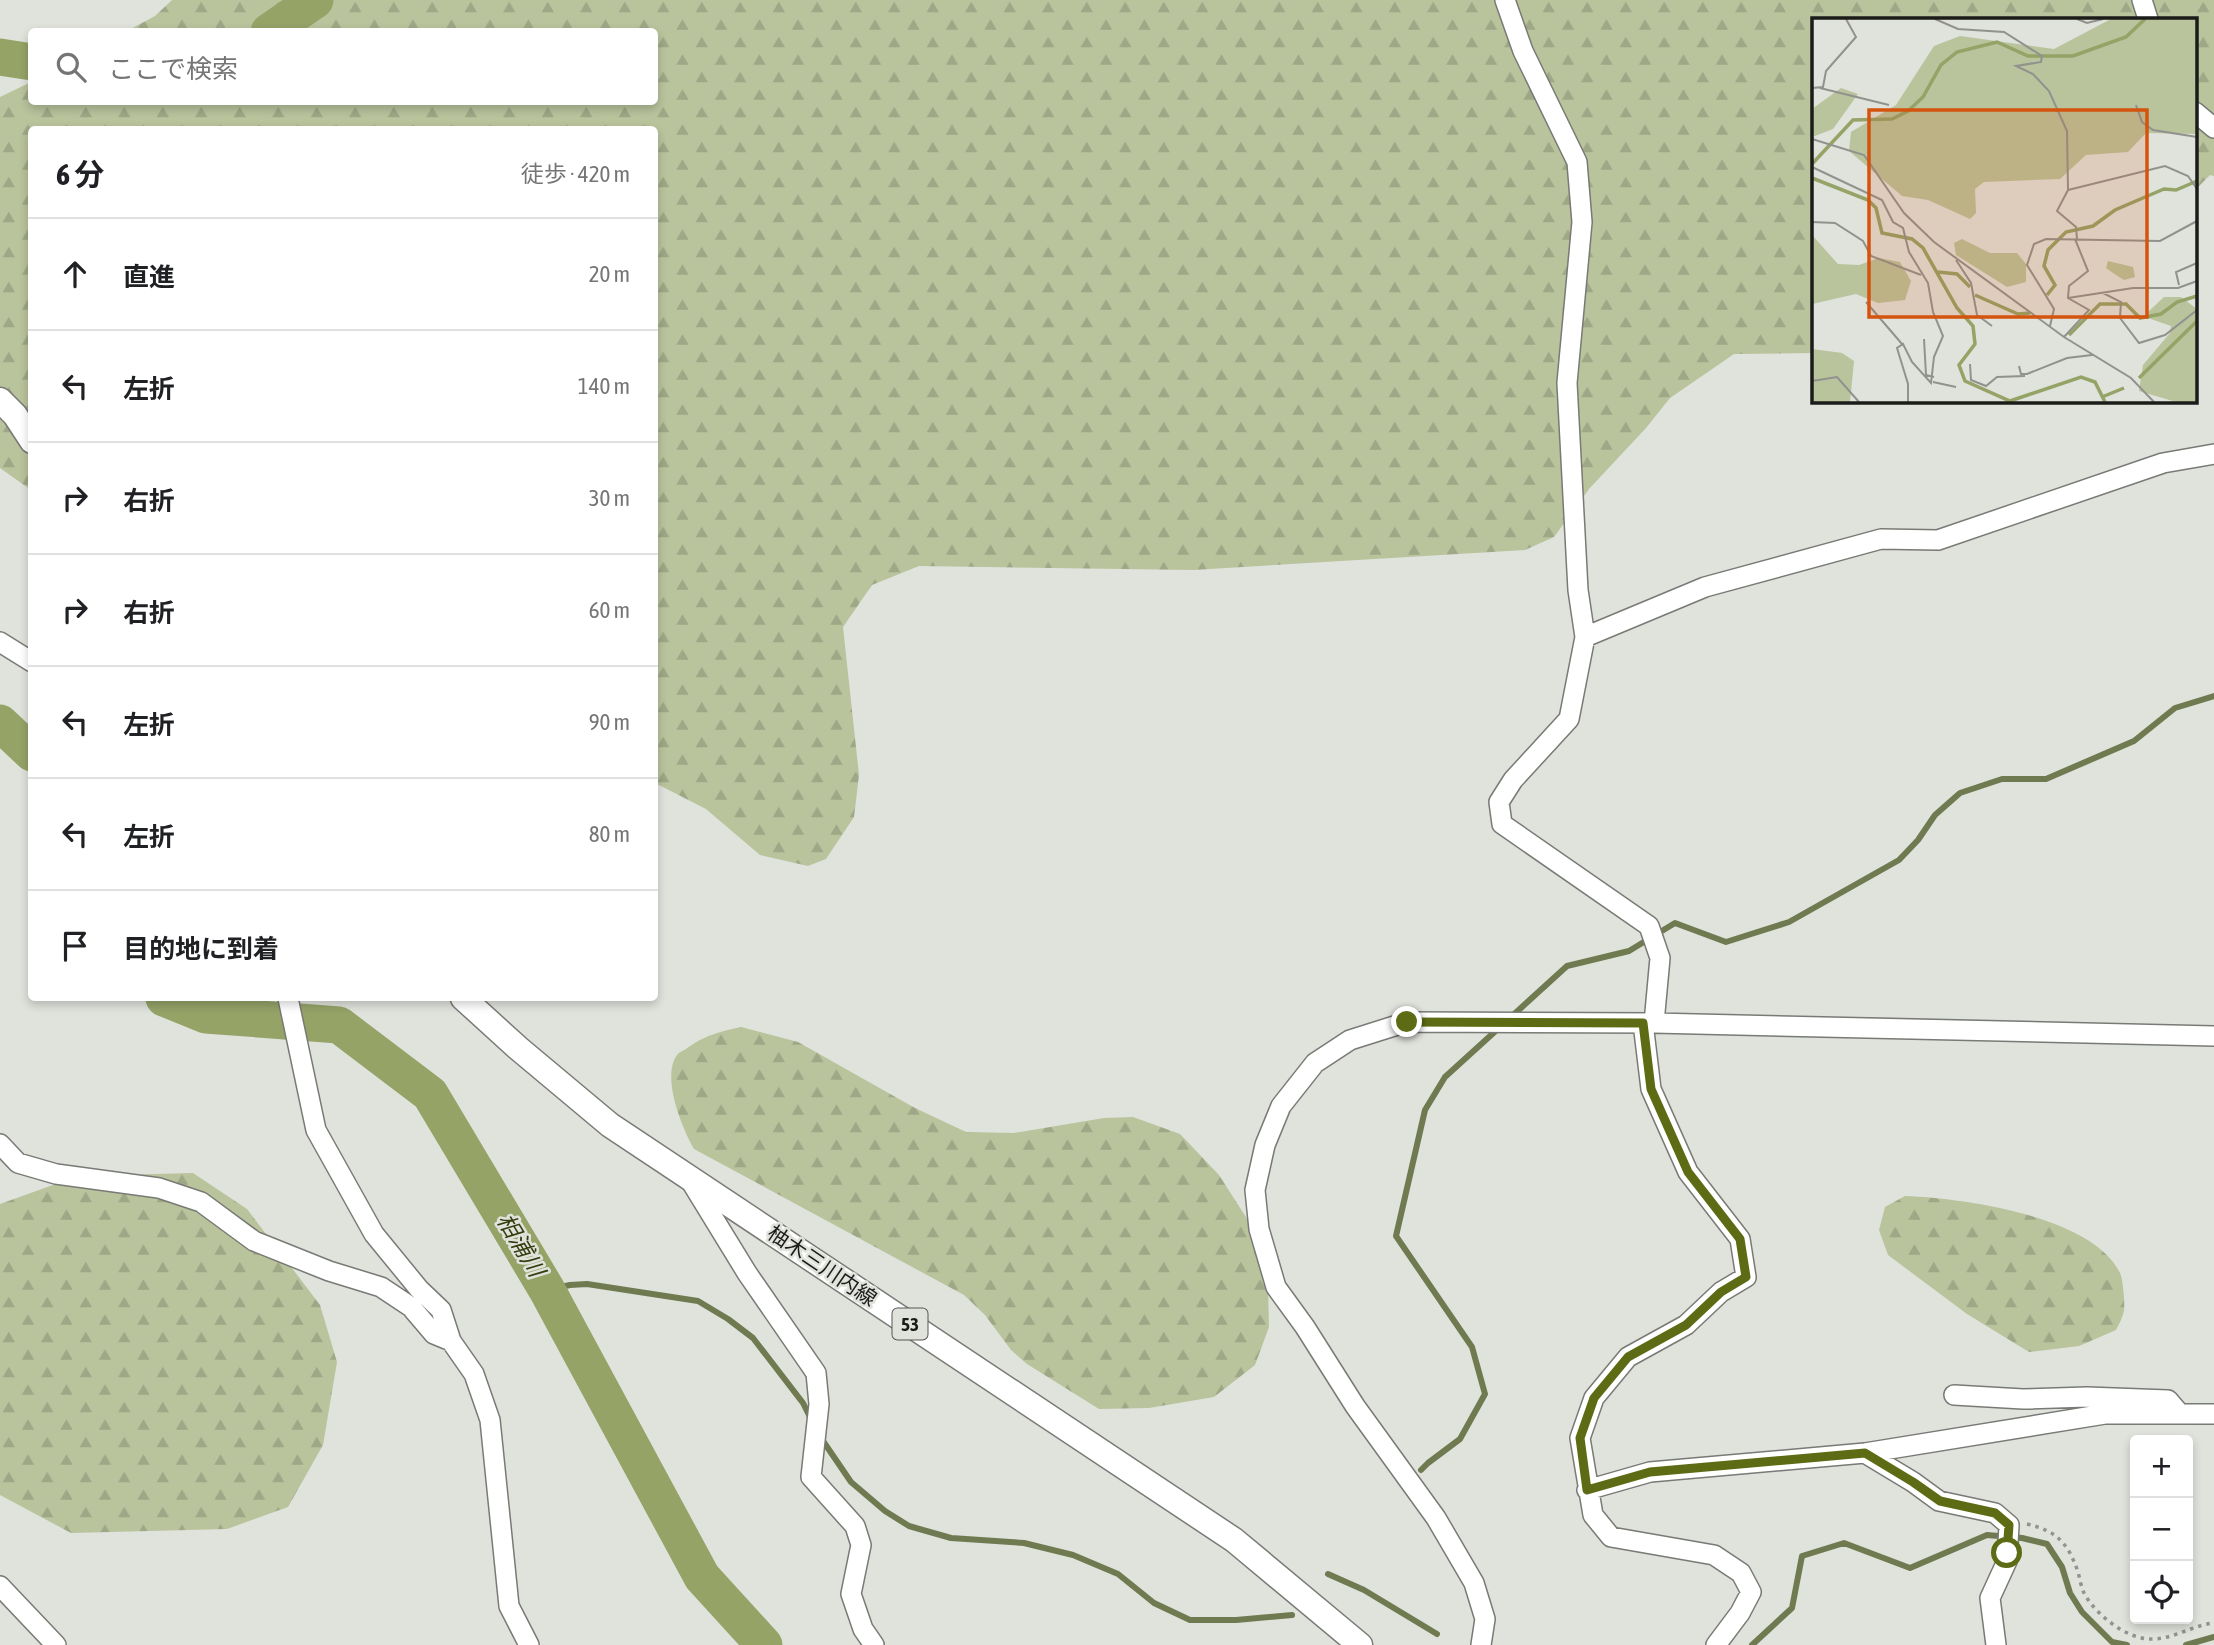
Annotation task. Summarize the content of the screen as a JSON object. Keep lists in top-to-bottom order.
{
  "streets": {
    "main road": ["柚木三川内線", "53"]
  },
  "water": ["相浦川"],
  "page": {
    "search": "ここで検索",
    "heading": ["6 分", "徒歩 · 420 m"],
    "list": [
      ["直進", "20 m"],
      ["左折", "140 m"],
      ["右折", "30 m"],
      ["右折", "60 m"],
      ["左折", "90 m"],
      ["左折", "80 m"],
      "目的地に到着"
    ],
    "map_buttons": ["+", "−"]
  }
}
